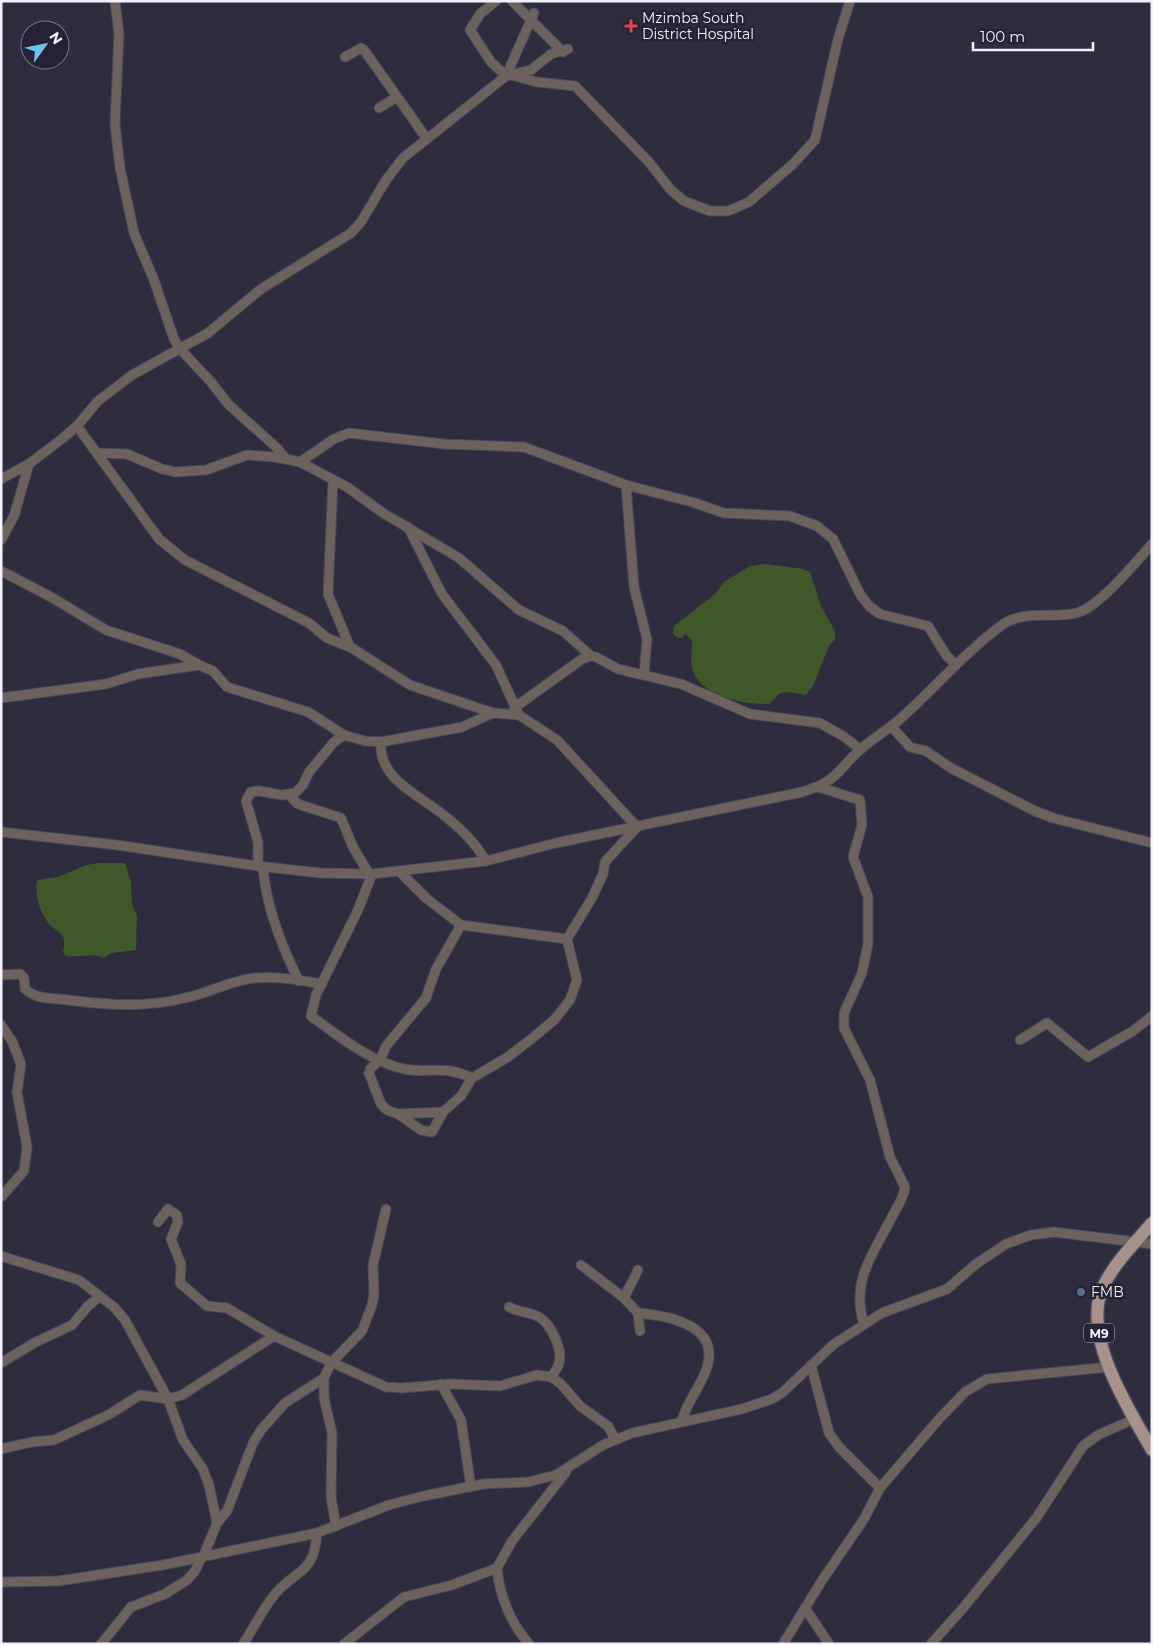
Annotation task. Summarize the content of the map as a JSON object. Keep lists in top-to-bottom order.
{
  "streets": {
    "main road": ["M9"]
  },
  "places": {
    "health": ["Mzimba South District Hospital"],
    "other": ["FMB"]
  },
  "scale_bar": "100 m",
  "north": "top right"
}
